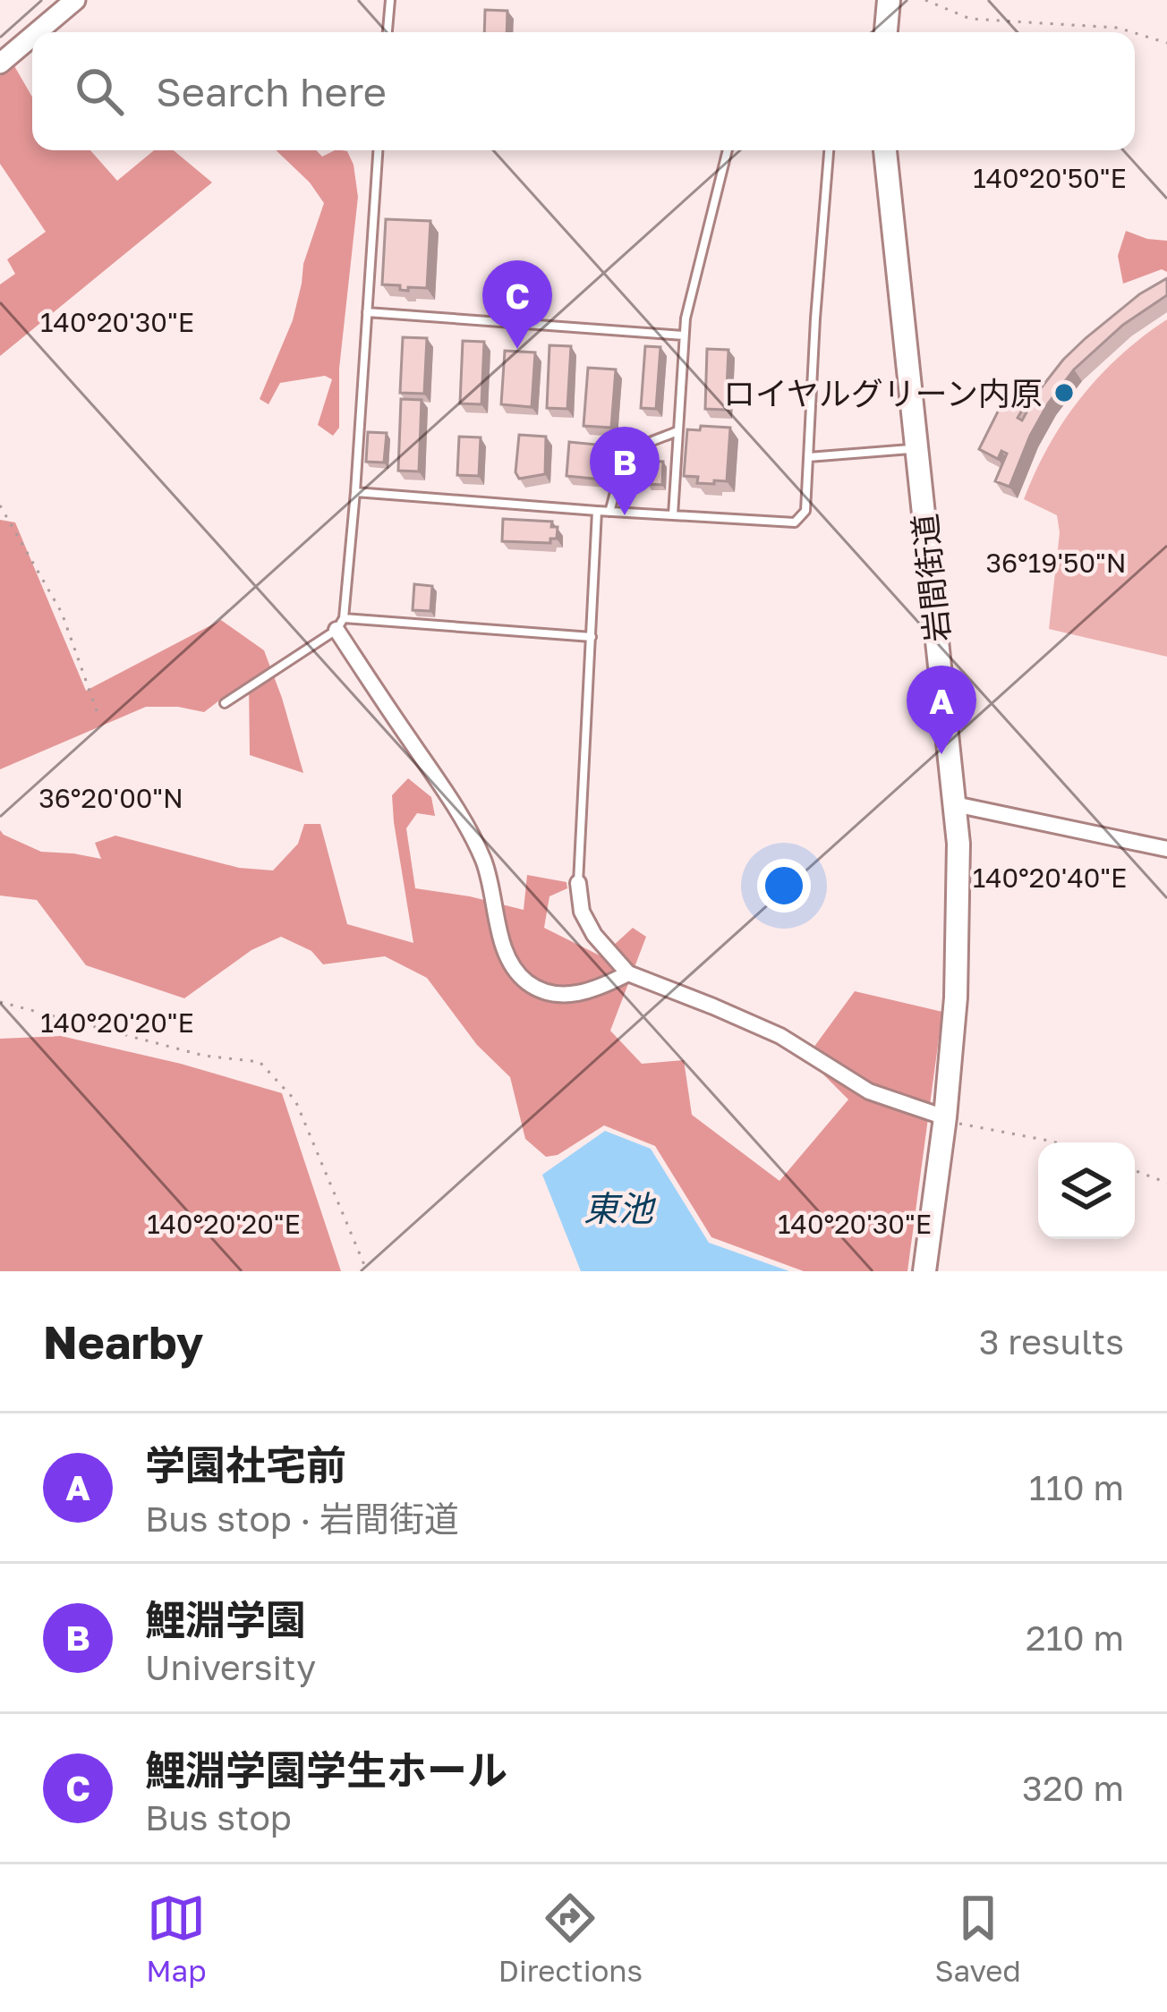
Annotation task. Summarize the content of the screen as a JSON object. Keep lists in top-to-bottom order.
{
  "streets": {
    "main road": ["岩間街道"]
  },
  "water": ["東池"],
  "places": ["ロイヤルグリーン内原"],
  "page": {
    "search": "Search here",
    "pins": ["C", "B", "A"],
    "heading": ["Nearby", "3 results"],
    "list": [
      {
        "mark": "A",
        "name": "学園社宅前",
        "note": "Bus stop · 岩間街道",
        "value": "110 m"
      },
      {
        "mark": "B",
        "name": "鯉淵学園",
        "note": "University",
        "value": "210 m"
      },
      {
        "mark": "C",
        "name": "鯉淵学園学生ホール",
        "note": "Bus stop",
        "value": "320 m"
      }
    ],
    "nav": ["Map", "Directions", "Saved"]
  },
  "coordinates": [
    "140°20'50\"E",
    "140°20'30\"E",
    "36°19'50\"N",
    "36°20'00\"N",
    "140°20'40\"E",
    "140°20'20\"E"
  ]
}
